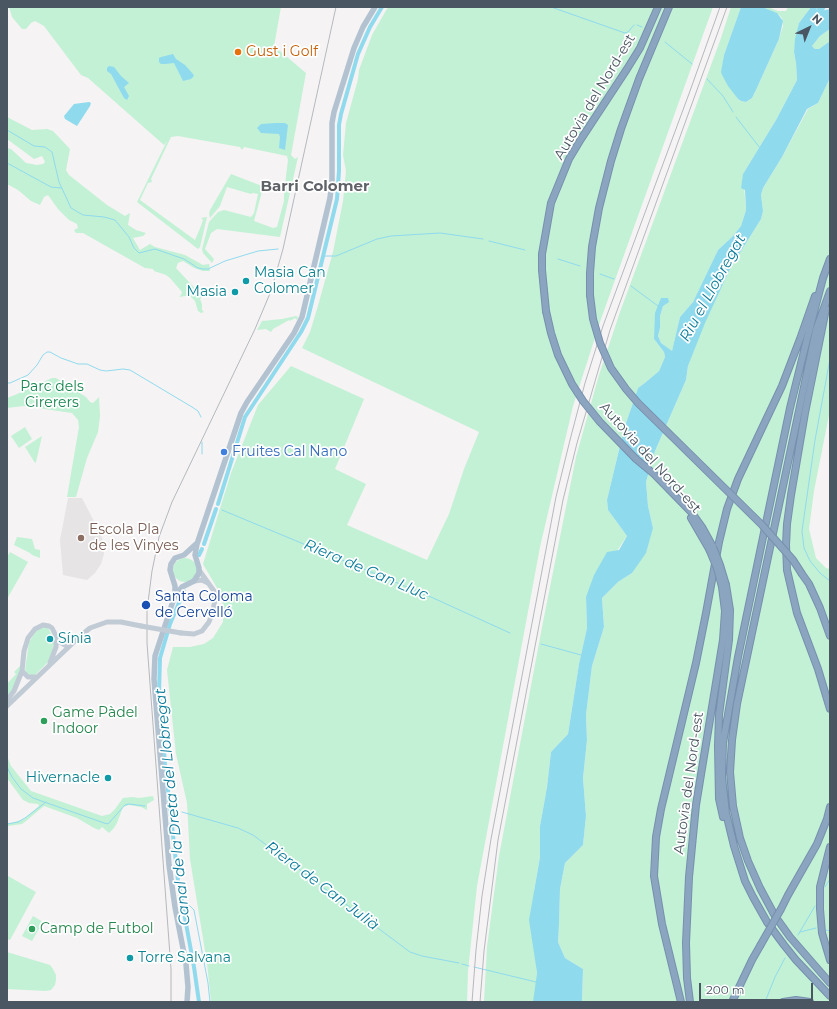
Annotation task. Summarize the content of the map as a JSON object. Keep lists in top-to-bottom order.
{
  "streets": {
    "highway": ["Autovia del Nord-est"]
  },
  "districts": ["Barri Colomer"],
  "water": [
    "Riu el Llobregat",
    "Riera de Can Lluc",
    "Canal de la Dreta del Llobregat",
    "Riera de Can Julià"
  ],
  "parks": ["Parc dels Cirerers"],
  "places": [
    "Gust i Golf",
    "Masia Can Colomer",
    "Masia",
    "Fruites Cal Nano",
    "Escola Pla de les Vinyes",
    "Santa Coloma de Cervelló",
    "Sínia",
    "Game Pàdel Indoor",
    "Hivernacle",
    "Camp de Futbol",
    "Torre Salvana"
  ],
  "scale_bar": "200 m",
  "north": "top right"
}
